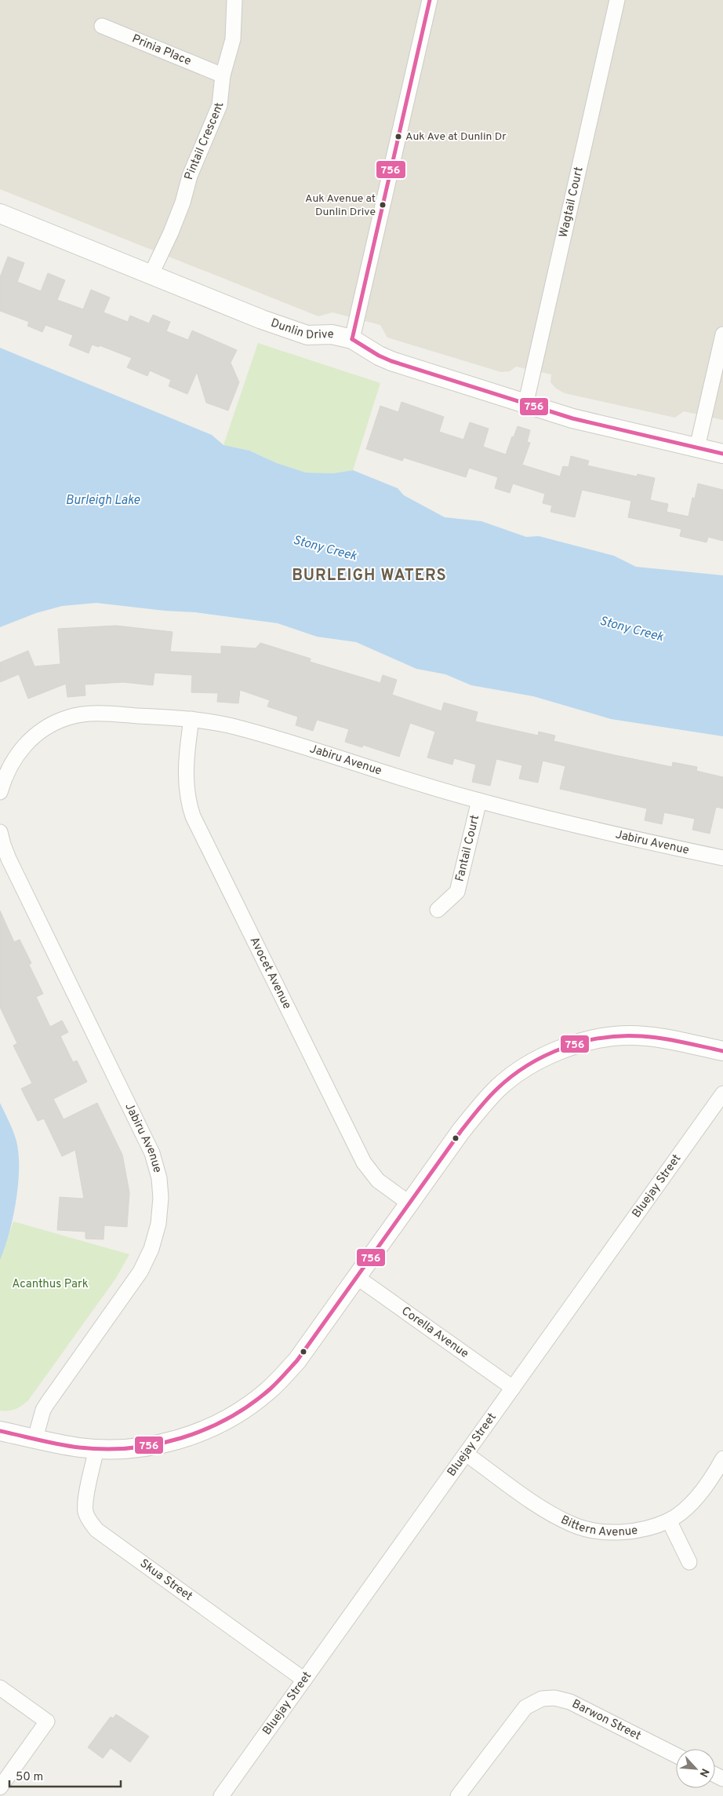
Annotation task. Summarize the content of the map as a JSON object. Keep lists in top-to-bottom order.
{
  "streets": {
    "street": [
      "Prinia Place",
      "Pintail Crescent",
      "Wagtail Court",
      "Dunlin Drive",
      "Jabiru Avenue",
      "Fantail Court",
      "Avocet Avenue",
      "Bluejay Street",
      "Corella Avenue",
      "Bittern Avenue",
      "Skua Street",
      "Barwon Street"
    ]
  },
  "crossings": [
    ["Prinia Place", "Pintail Crescent"],
    ["Pintail Crescent", "Dunlin Drive"],
    ["Wagtail Court", "Dunlin Drive"],
    ["Jabiru Avenue", "Fantail Court"],
    ["Jabiru Avenue", "Avocet Avenue"],
    ["Bluejay Street", "Corella Avenue"],
    ["Bluejay Street", "Bittern Avenue"],
    ["Bluejay Street", "Skua Street"]
  ],
  "districts": ["BURLEIGH WATERS"],
  "water": ["Burleigh Lake", "Stony Creek"],
  "parks": ["Acanthus Park"],
  "places": ["Auk Ave at Dunlin Dr", "Auk Avenue at Dunlin Drive"],
  "lines": ["transit line 756"],
  "scale_bar": "50 m",
  "north": "bottom right"
}
